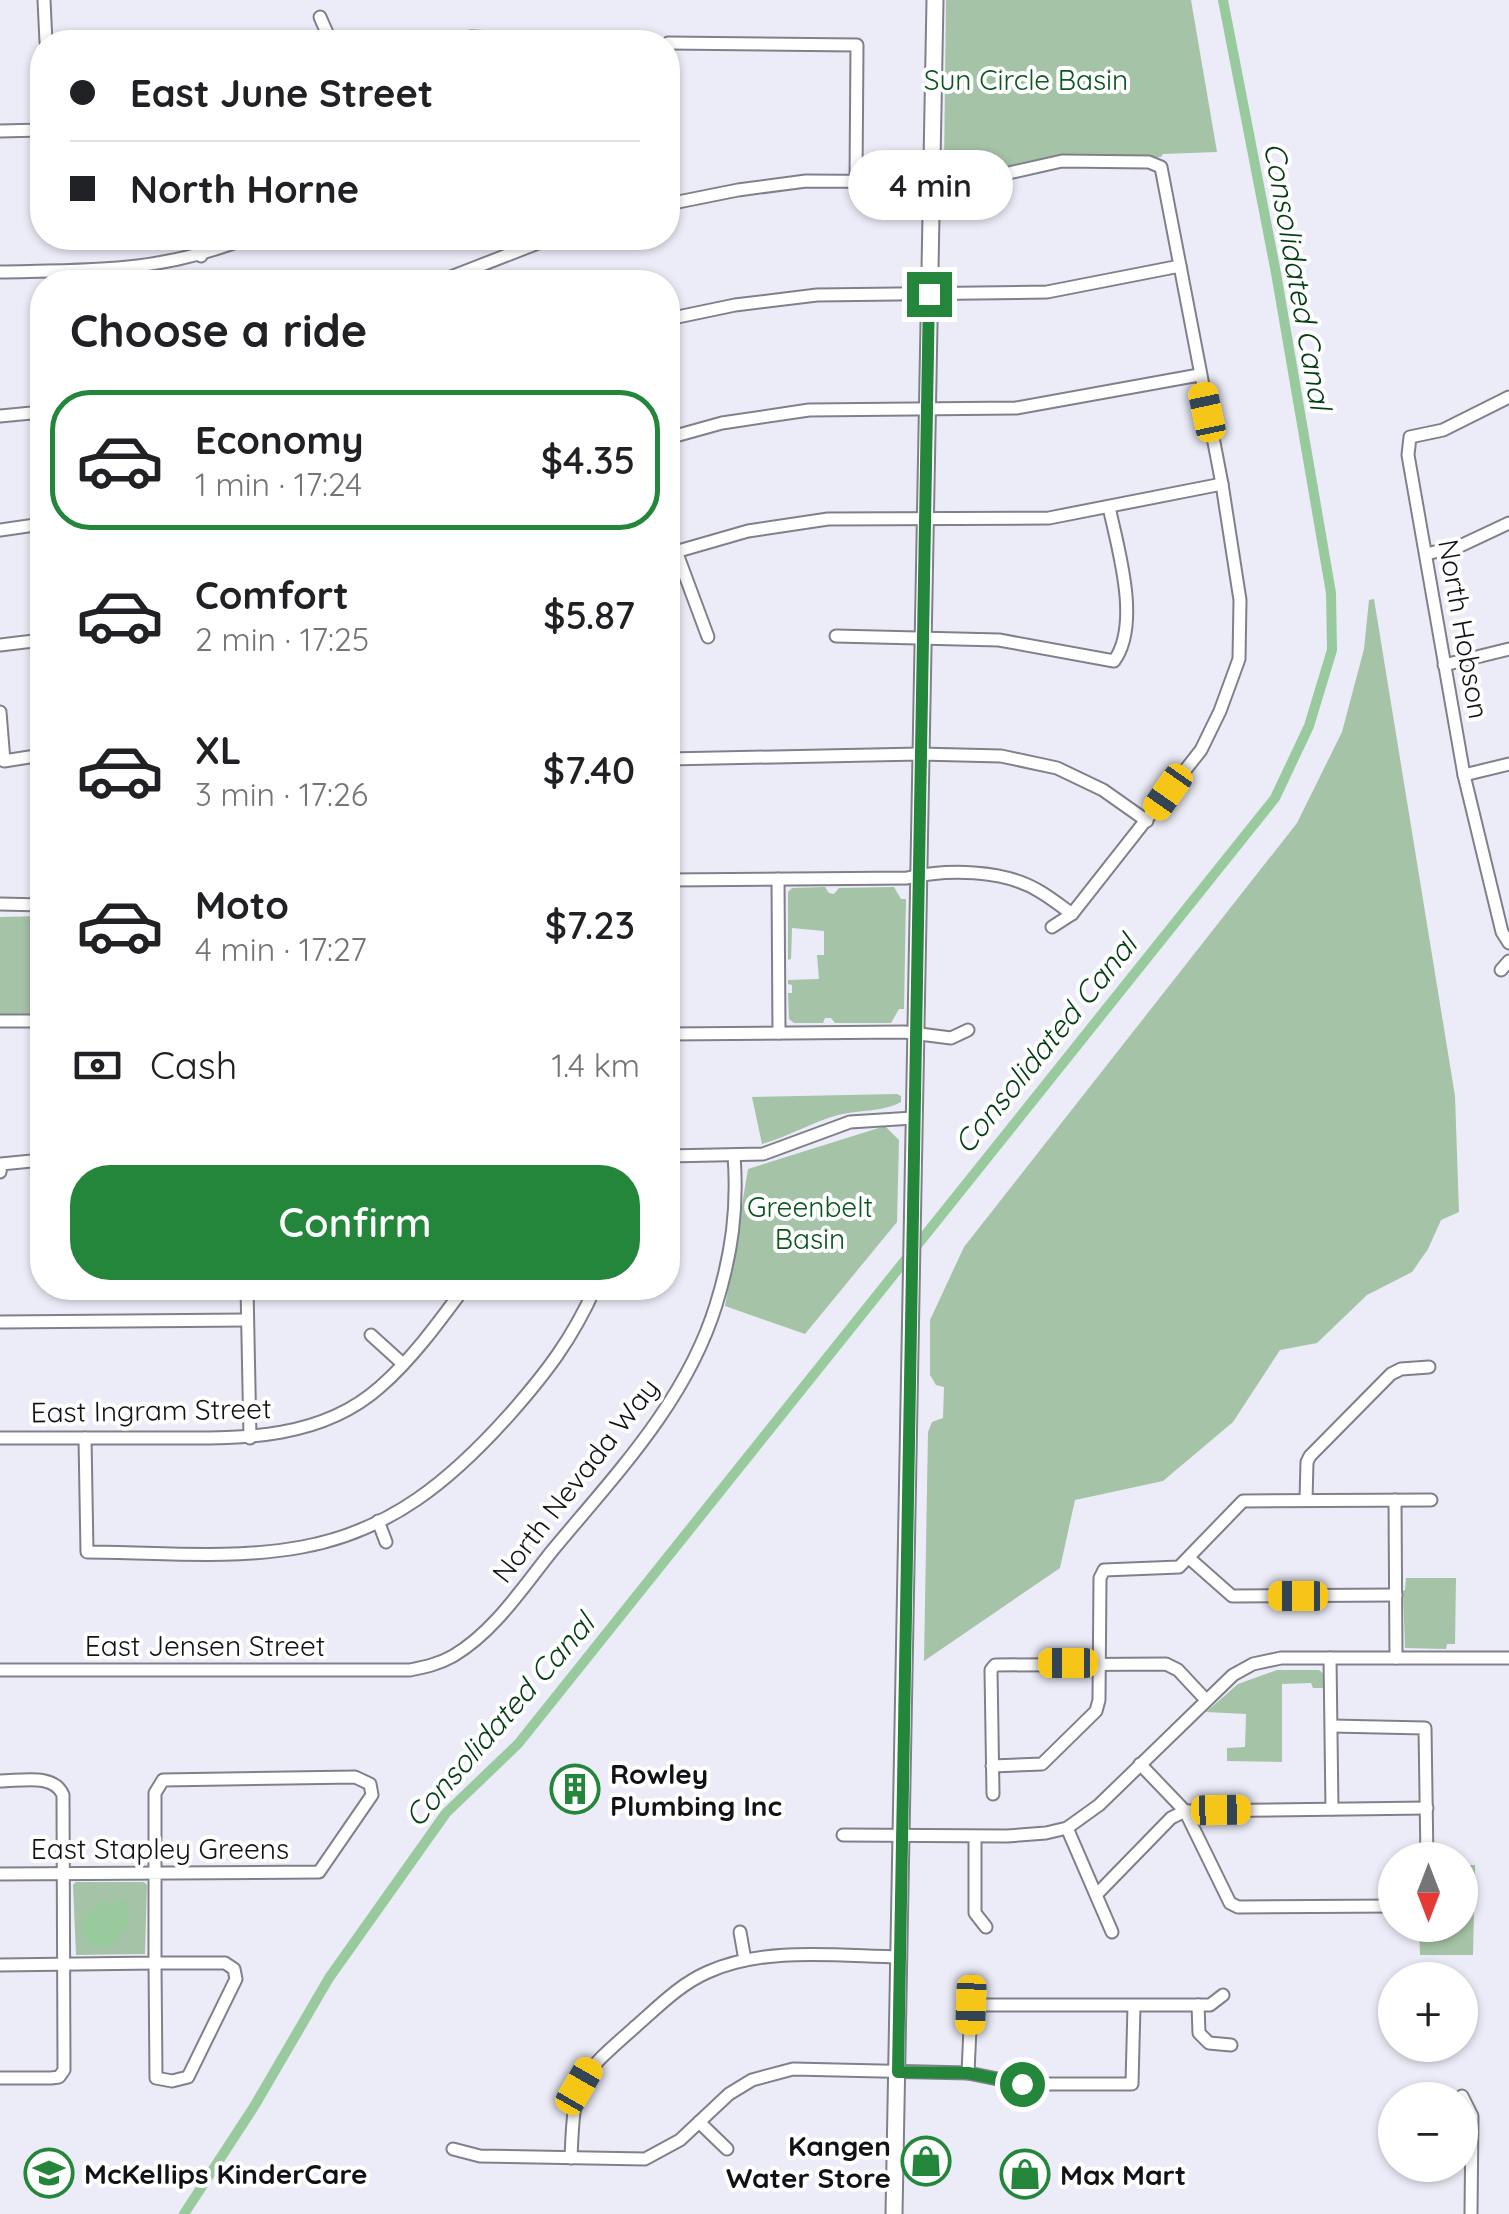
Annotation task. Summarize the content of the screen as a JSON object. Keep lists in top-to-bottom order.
{
  "streets": {
    "street": [
      "North Hobson",
      "East Ingram Street",
      "North Nevada Way",
      "East Jensen Street",
      "East Stapley Greens"
    ]
  },
  "crossings": [
    ["North Nevada Way", "East Jensen Street"]
  ],
  "water": ["Consolidated Canal"],
  "parks": ["Sun Circle Basin", "Greenbelt Basin"],
  "places": {
    "building": ["Rowley Plumbing Inc"],
    "shop": ["Kangen Water Store", "Max Mart"],
    "school or university": ["McKellips KinderCare"]
  },
  "north": "bottom",
  "page": {
    "banner": ["East June Street", "North Horne"],
    "bubble": "4 min",
    "heading": "Choose a ride",
    "list": [
      {
        "name": "Economy",
        "note": "1 min · 17:24",
        "value": "$4.35"
      },
      {
        "name": "Comfort",
        "note": "2 min · 17:25",
        "value": "$5.87"
      },
      {
        "name": "XL",
        "note": "3 min · 17:26",
        "value": "$7.40"
      },
      {
        "name": "Moto",
        "note": "4 min · 17:27",
        "value": "$7.23"
      }
    ],
    "pay": ["Cash", "1.4 km"],
    "buttons": "Confirm",
    "map_buttons": ["+", "−"]
  }
}
